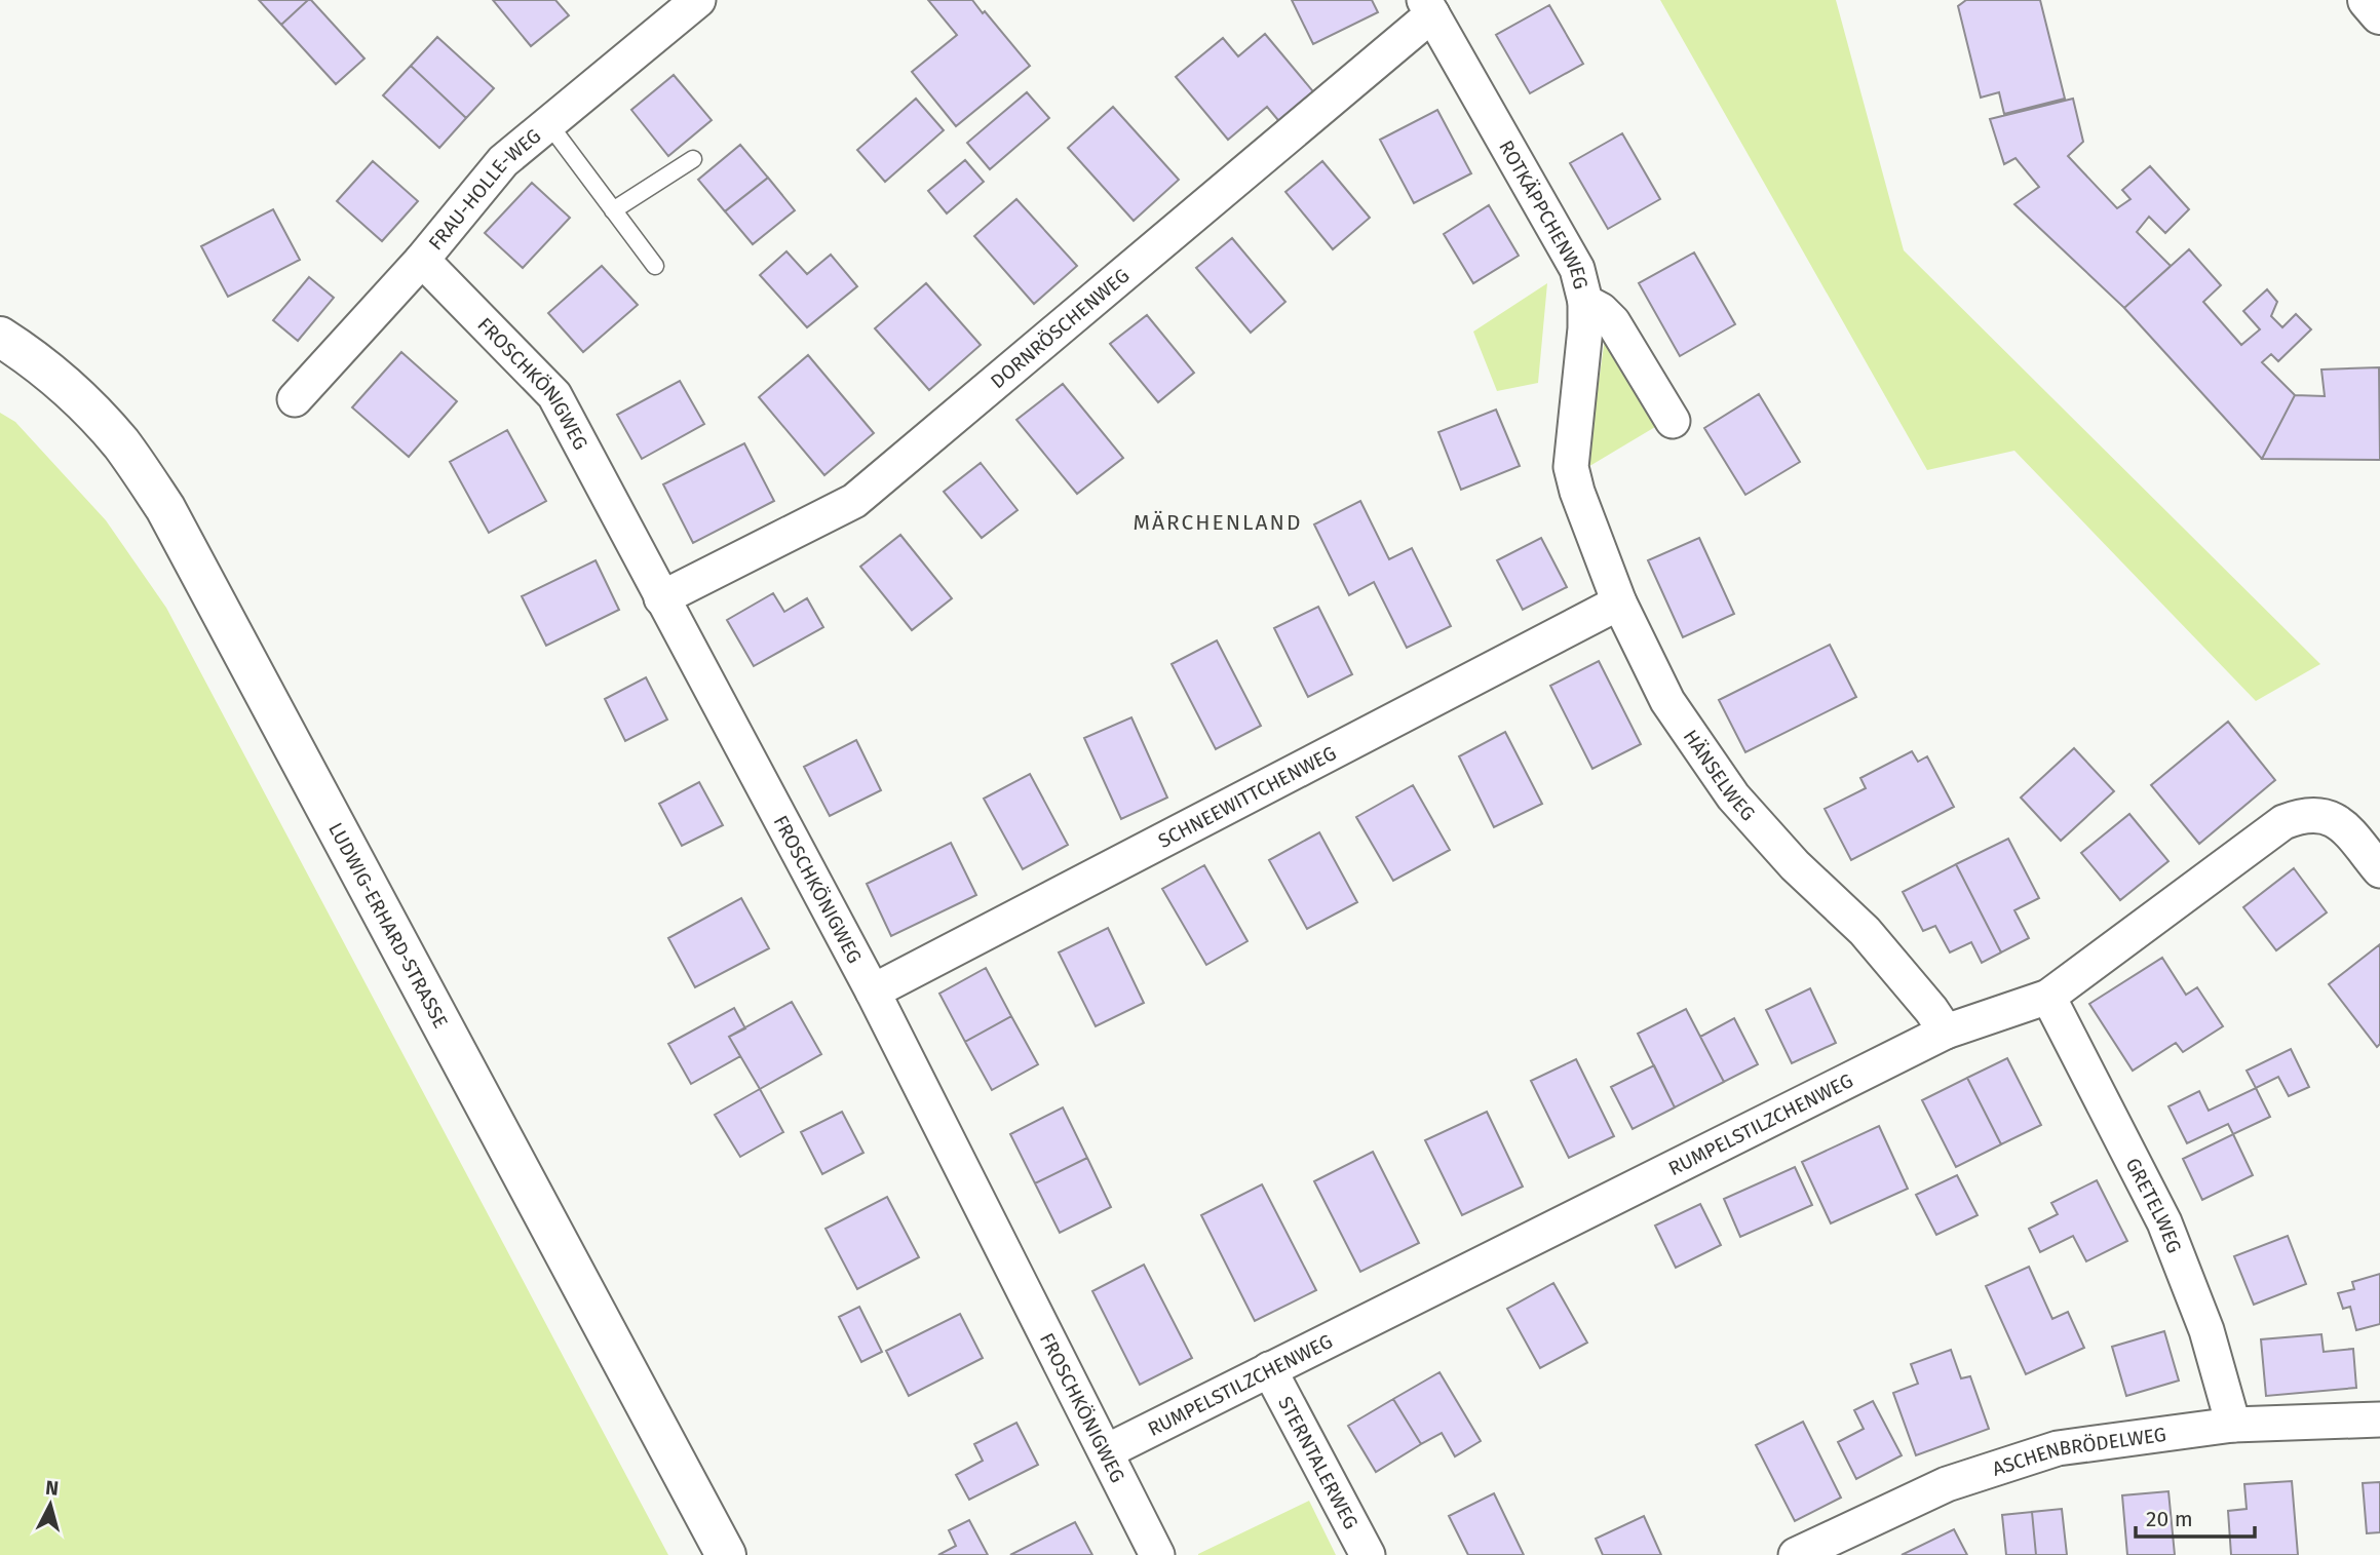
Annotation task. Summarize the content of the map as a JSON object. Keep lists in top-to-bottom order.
{
  "streets": {
    "main road": ["LUDWIG-ERHARD-STRASSE"],
    "street": [
      "FRAU-HOLLE-WEG",
      "ROTKÄPPCHENWEG",
      "DORNRÖSCHENWEG",
      "FROSCHKÖNIGWEG",
      "HÄNSELWEG",
      "SCHNEEWITTCHENWEG",
      "RUMPELSTILZCHENWEG",
      "GRETELWEG",
      "ASCHENBRÖDELWEG",
      "STERNTALERWEG"
    ]
  },
  "crossings": [
    ["FRAU-HOLLE-WEG", "FROSCHKÖNIGWEG"],
    ["ROTKÄPPCHENWEG", "DORNRÖSCHENWEG"],
    ["ROTKÄPPCHENWEG", "HÄNSELWEG"],
    ["DORNRÖSCHENWEG", "FROSCHKÖNIGWEG"],
    ["FROSCHKÖNIGWEG", "SCHNEEWITTCHENWEG"],
    ["FROSCHKÖNIGWEG", "RUMPELSTILZCHENWEG"],
    ["HÄNSELWEG", "SCHNEEWITTCHENWEG"],
    ["HÄNSELWEG", "RUMPELSTILZCHENWEG"],
    ["RUMPELSTILZCHENWEG", "GRETELWEG"],
    ["RUMPELSTILZCHENWEG", "STERNTALERWEG"],
    ["GRETELWEG", "ASCHENBRÖDELWEG"]
  ],
  "districts": ["MÄRCHENLAND"],
  "scale_bar": "20 m",
  "north": "top"
}
